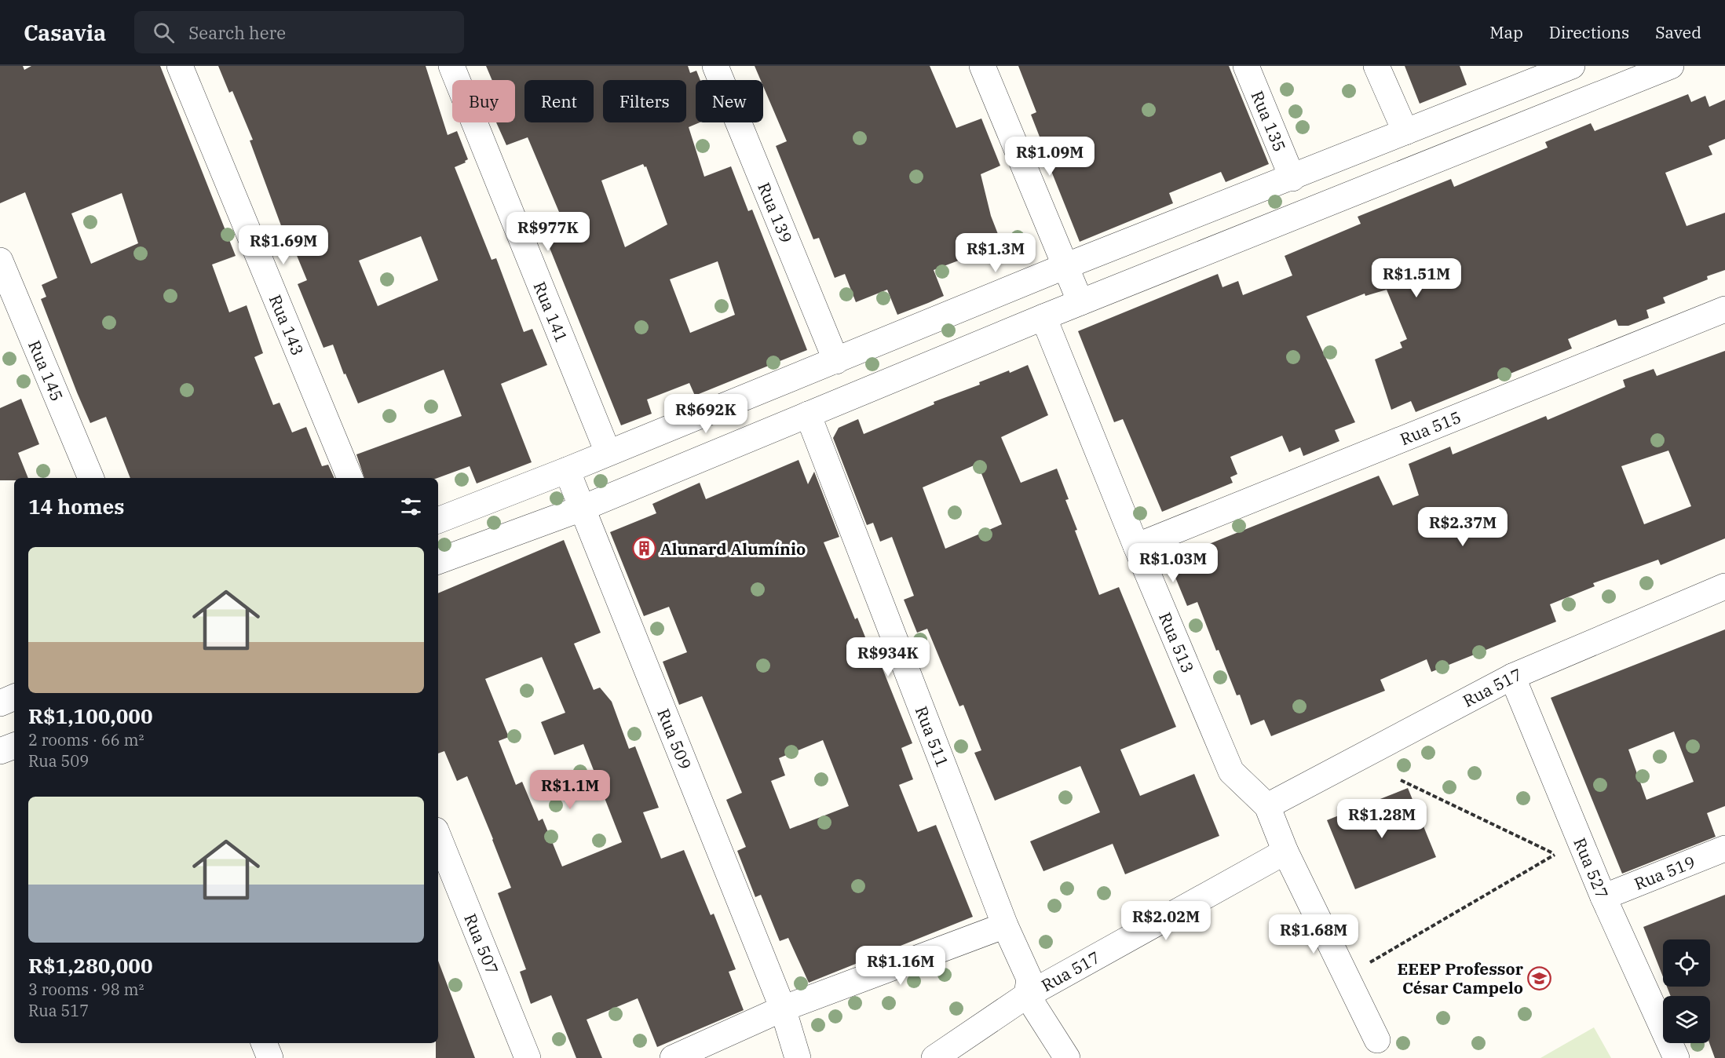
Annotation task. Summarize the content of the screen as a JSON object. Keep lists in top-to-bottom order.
{
  "streets": {
    "street": [
      "Rua 135",
      "Rua 139",
      "Rua 141",
      "Rua 143",
      "Rua 145",
      "Rua 515",
      "Rua 513",
      "Rua 517",
      "Rua 511",
      "Rua 509",
      "Rua 527",
      "Rua 519",
      "Rua 507"
    ]
  },
  "crossings": [
    ["Rua 515", "Rua 513"],
    ["Rua 513", "Rua 517"],
    ["Rua 517", "Rua 511"],
    ["Rua 517", "Rua 527"],
    ["Rua 527", "Rua 519"]
  ],
  "places": {
    "building": ["Alunard Alumínio"],
    "school or university": ["EEEP Professor César Campelo"]
  },
  "page": {
    "header": "Casavia",
    "search": "Search here",
    "nav": ["Map", "Directions", "Saved"],
    "chip": [
      "Buy",
      "Rent",
      "Filters",
      "New"
    ],
    "price": [
      "R$1.09M",
      "R$977K",
      "R$1.69M",
      "R$1.3M",
      "R$1.51M",
      "R$692K",
      "R$2.37M",
      "R$1.03M",
      "R$934K",
      "R$1.1M",
      "R$1.28M",
      "R$2.02M",
      "R$1.68M",
      "R$1.16M"
    ],
    "heading": "14 homes",
    "list": [
      {
        "name": "R$1,100,000",
        "note": "2 rooms · 66 m² · Rua 509"
      },
      {
        "name": "R$1,280,000",
        "note": "3 rooms · 98 m² · Rua 517"
      }
    ]
  }
}
